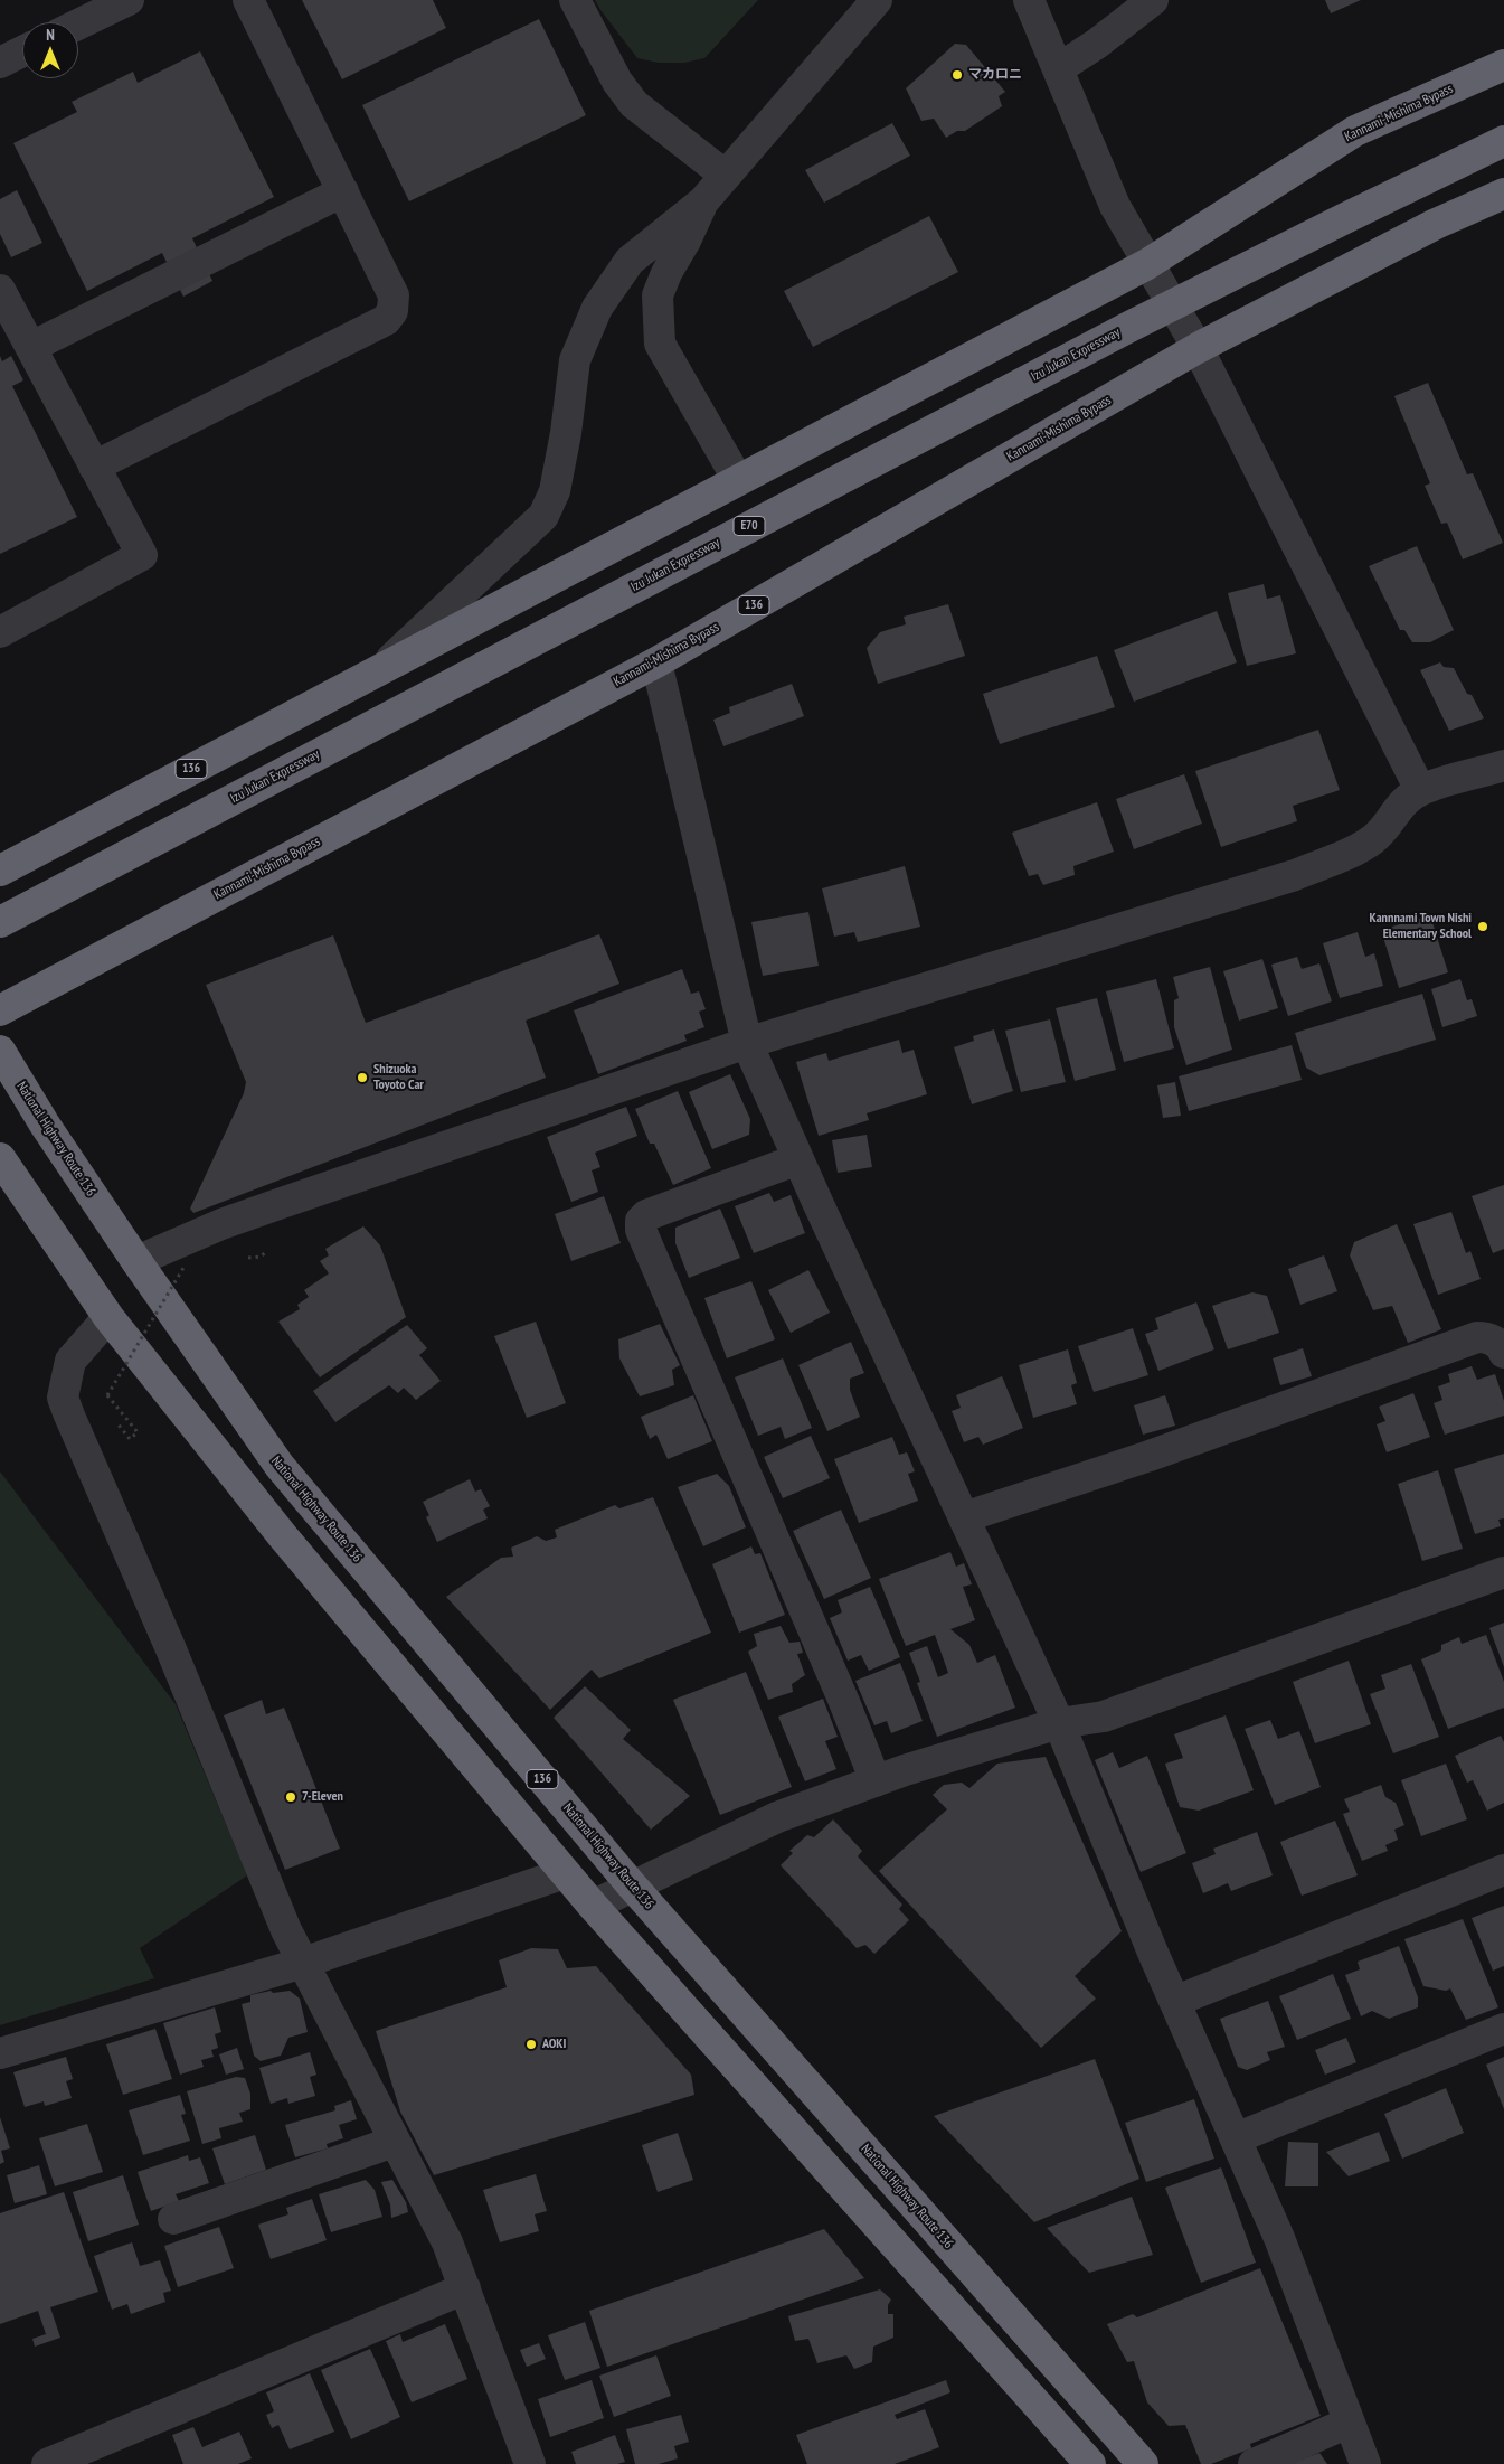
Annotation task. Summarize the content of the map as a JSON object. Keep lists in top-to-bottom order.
{
  "streets": {
    "highway": [
      "Kannami-Mishima Bypass",
      "Izu Jukan Expressway",
      "E70",
      "136",
      "National Highway Route 136"
    ]
  },
  "places": [
    "マカロニ",
    "Kannnami Town Nishi Elementary School",
    "Shizuoka Toyoto Car",
    "7-Eleven",
    "AOKI"
  ],
  "north": "top"
}
